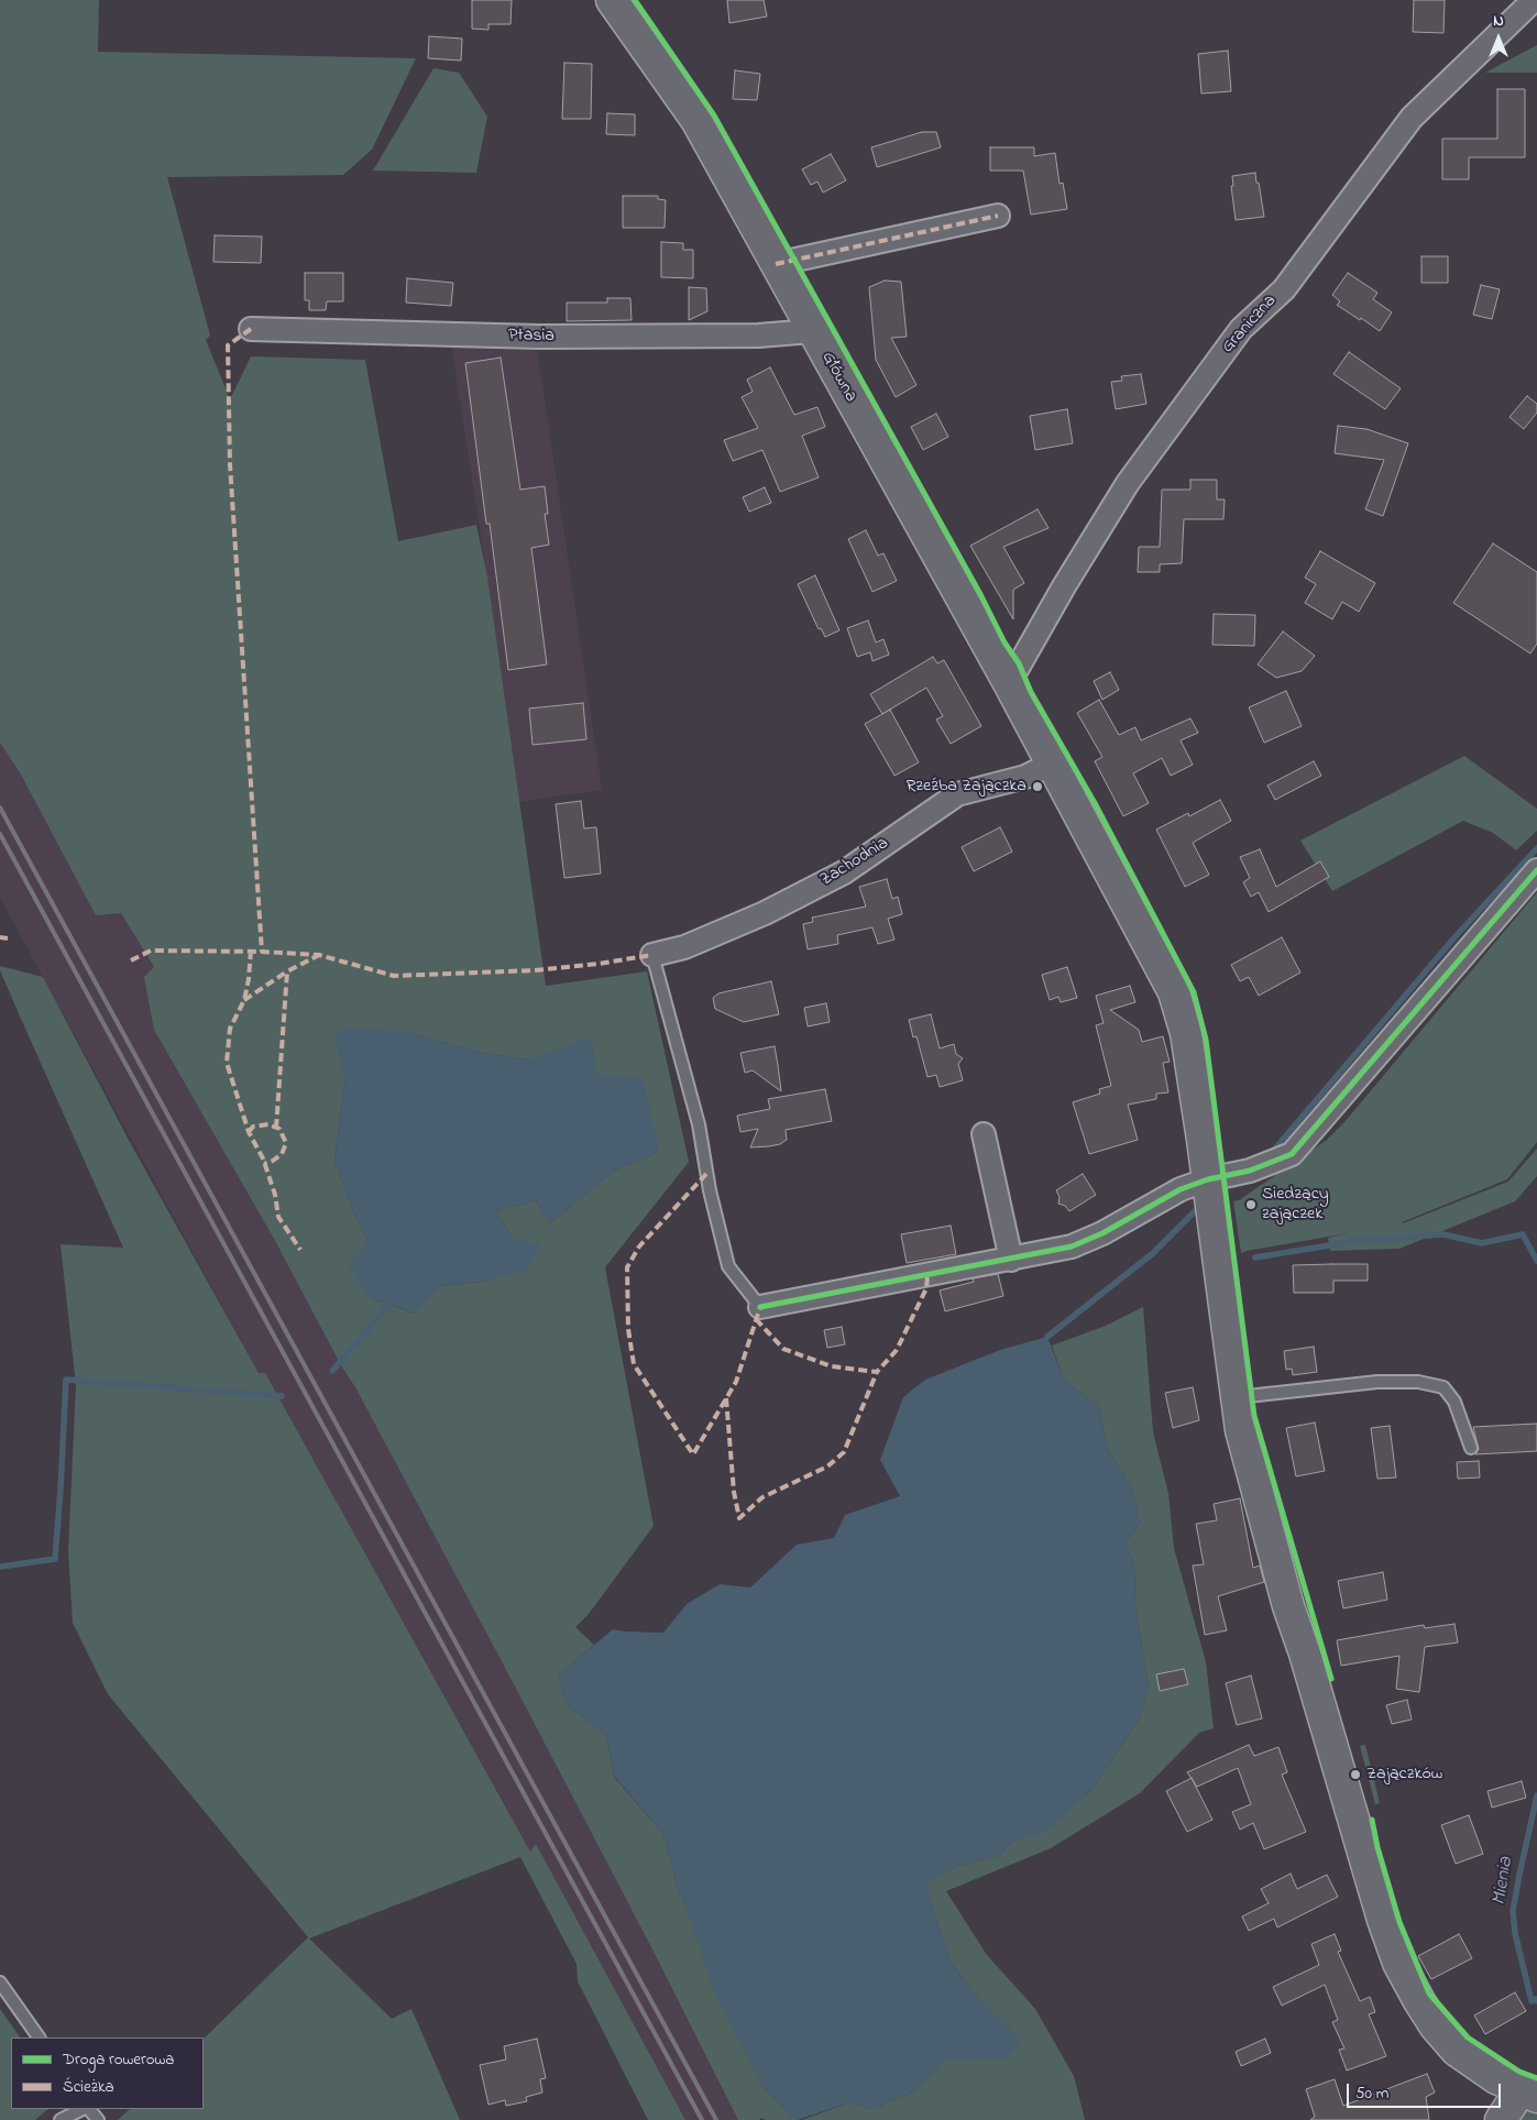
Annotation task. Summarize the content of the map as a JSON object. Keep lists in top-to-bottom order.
{
  "streets": {
    "main road": ["Główna"],
    "street": ["Graniczna", "Ptasia", "Zachodnia"]
  },
  "crossings": [
    ["Graniczna", "Główna"],
    ["Ptasia", "Główna"],
    ["Główna", "Zachodnia"]
  ],
  "water": ["Mienia"],
  "places": ["Rzeźba Zajączka", "Siedzący zajączek", "Zajączków"],
  "legend": ["Droga rowerowa", "Ścieżka"],
  "scale_bar": "50 m",
  "north": "top"
}
